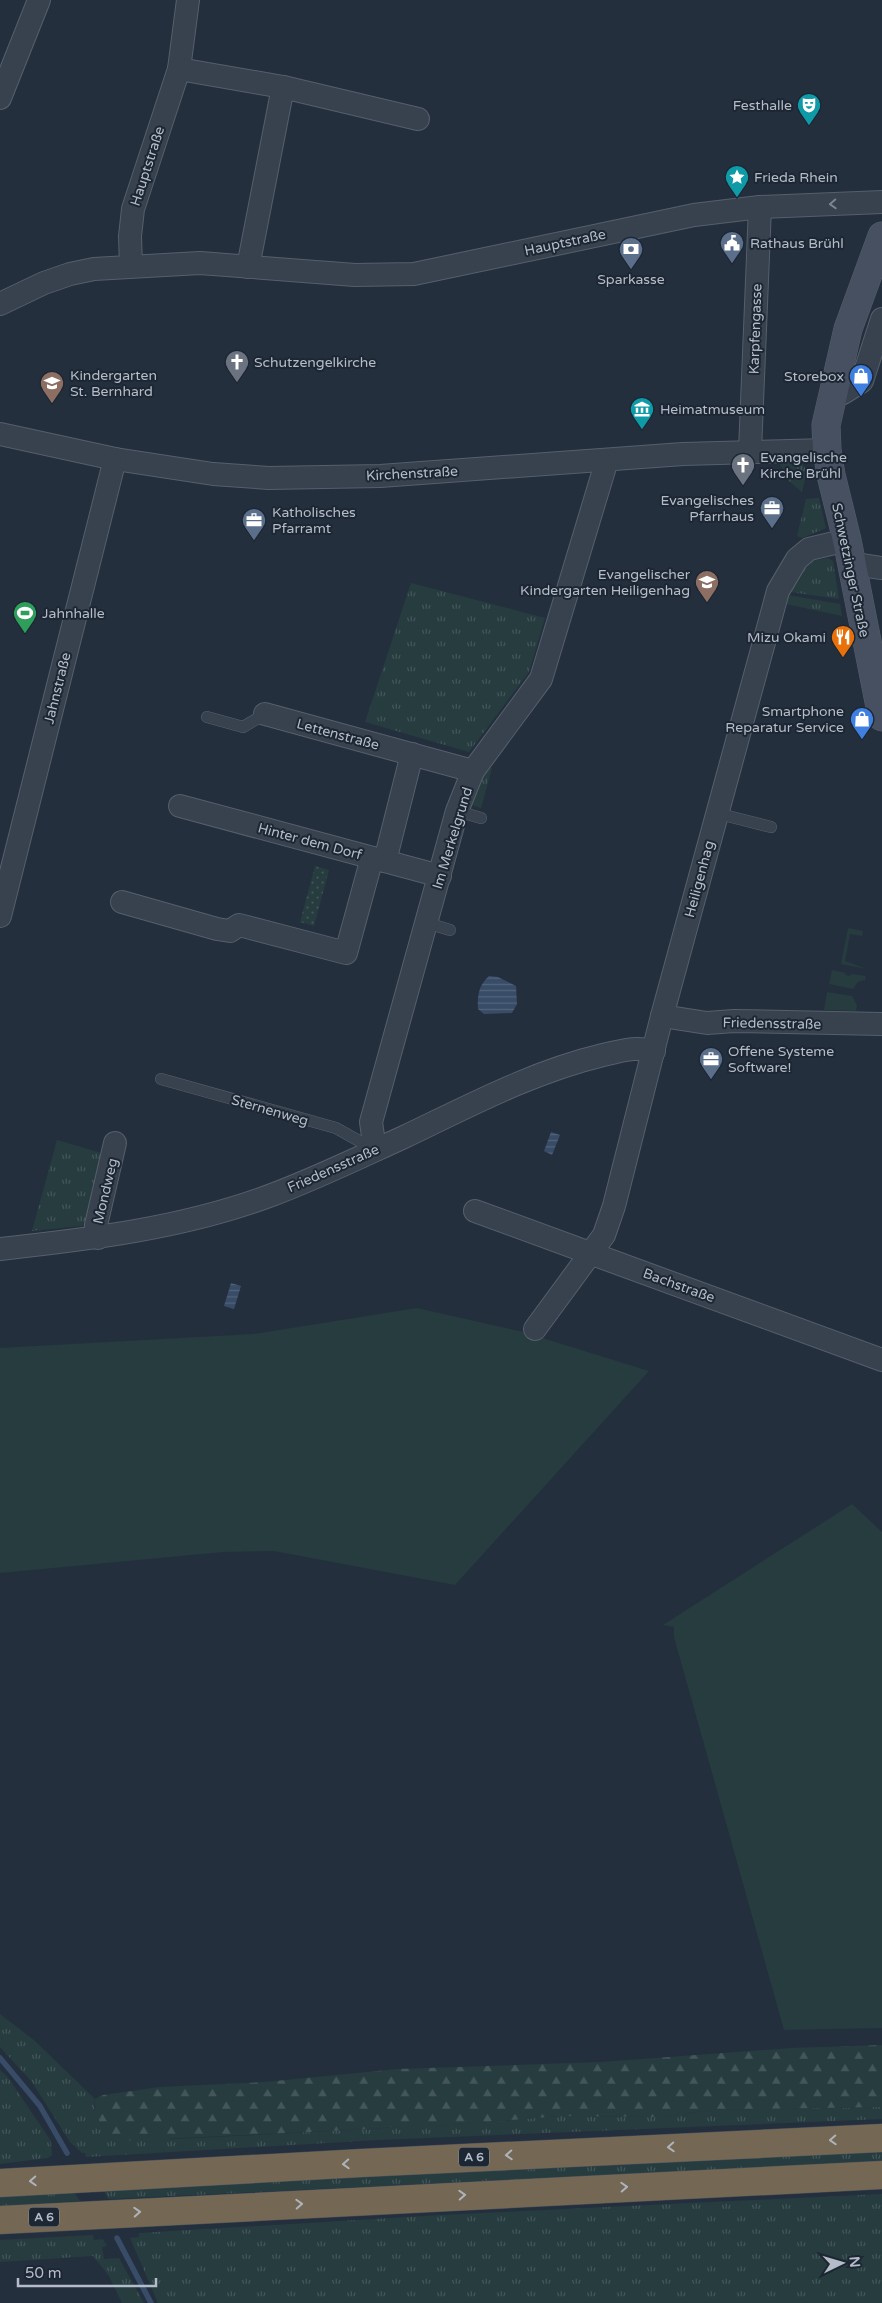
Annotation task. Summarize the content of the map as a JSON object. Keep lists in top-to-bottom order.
{
  "streets": {
    "highway": ["A 6"],
    "main road": ["Schwetzinger Straße"],
    "street": [
      "Hauptstraße",
      "Karpfengasse",
      "Kirchenstraße",
      "Jahnstraße",
      "Lettenstraße",
      "Im Merkelgrund",
      "Hinter dem Dorf",
      "Heiligenhag",
      "Friedensstraße",
      "Mondweg",
      "Bachstraße"
    ],
    "lane": ["Sternenweg"]
  },
  "crossings": [
    ["Hauptstraße", "Karpfengasse"],
    ["Karpfengasse", "Kirchenstraße"],
    ["Kirchenstraße", "Schwetzinger Straße"],
    ["Kirchenstraße", "Jahnstraße"],
    ["Kirchenstraße", "Im Merkelgrund"],
    ["Schwetzinger Straße", "Heiligenhag"],
    ["Lettenstraße", "Im Merkelgrund"],
    ["Im Merkelgrund", "Hinter dem Dorf"],
    ["Im Merkelgrund", "Friedensstraße"],
    ["Im Merkelgrund", "Sternenweg"],
    ["Heiligenhag", "Friedensstraße"],
    ["Heiligenhag", "Bachstraße"],
    ["Friedensstraße", "Sternenweg"],
    ["Friedensstraße", "Mondweg"]
  ],
  "places": {
    "theatre": ["Festhalle"],
    "place": ["Frieda Rhein"],
    "public building": ["Rathaus Brühl"],
    "bank": ["Sparkasse"],
    "church": ["Schutzengelkirche", "Evangelische Kirche Brühl"],
    "shop": ["Storebox", "Smartphone Reparatur Service"],
    "school or university": ["Kindergarten St. Bernhard", "Evangelischer Kindergarten Heiligenhag"],
    "museum": ["Heimatmuseum"],
    "office": ["Evangelisches Pfarrhaus", "Katholisches Pfarramt", "Offene Systeme Software!"],
    "sports": ["Jahnhalle"],
    "restaurant": ["Mizu Okami"]
  },
  "scale_bar": "50 m",
  "north": "right"
}
